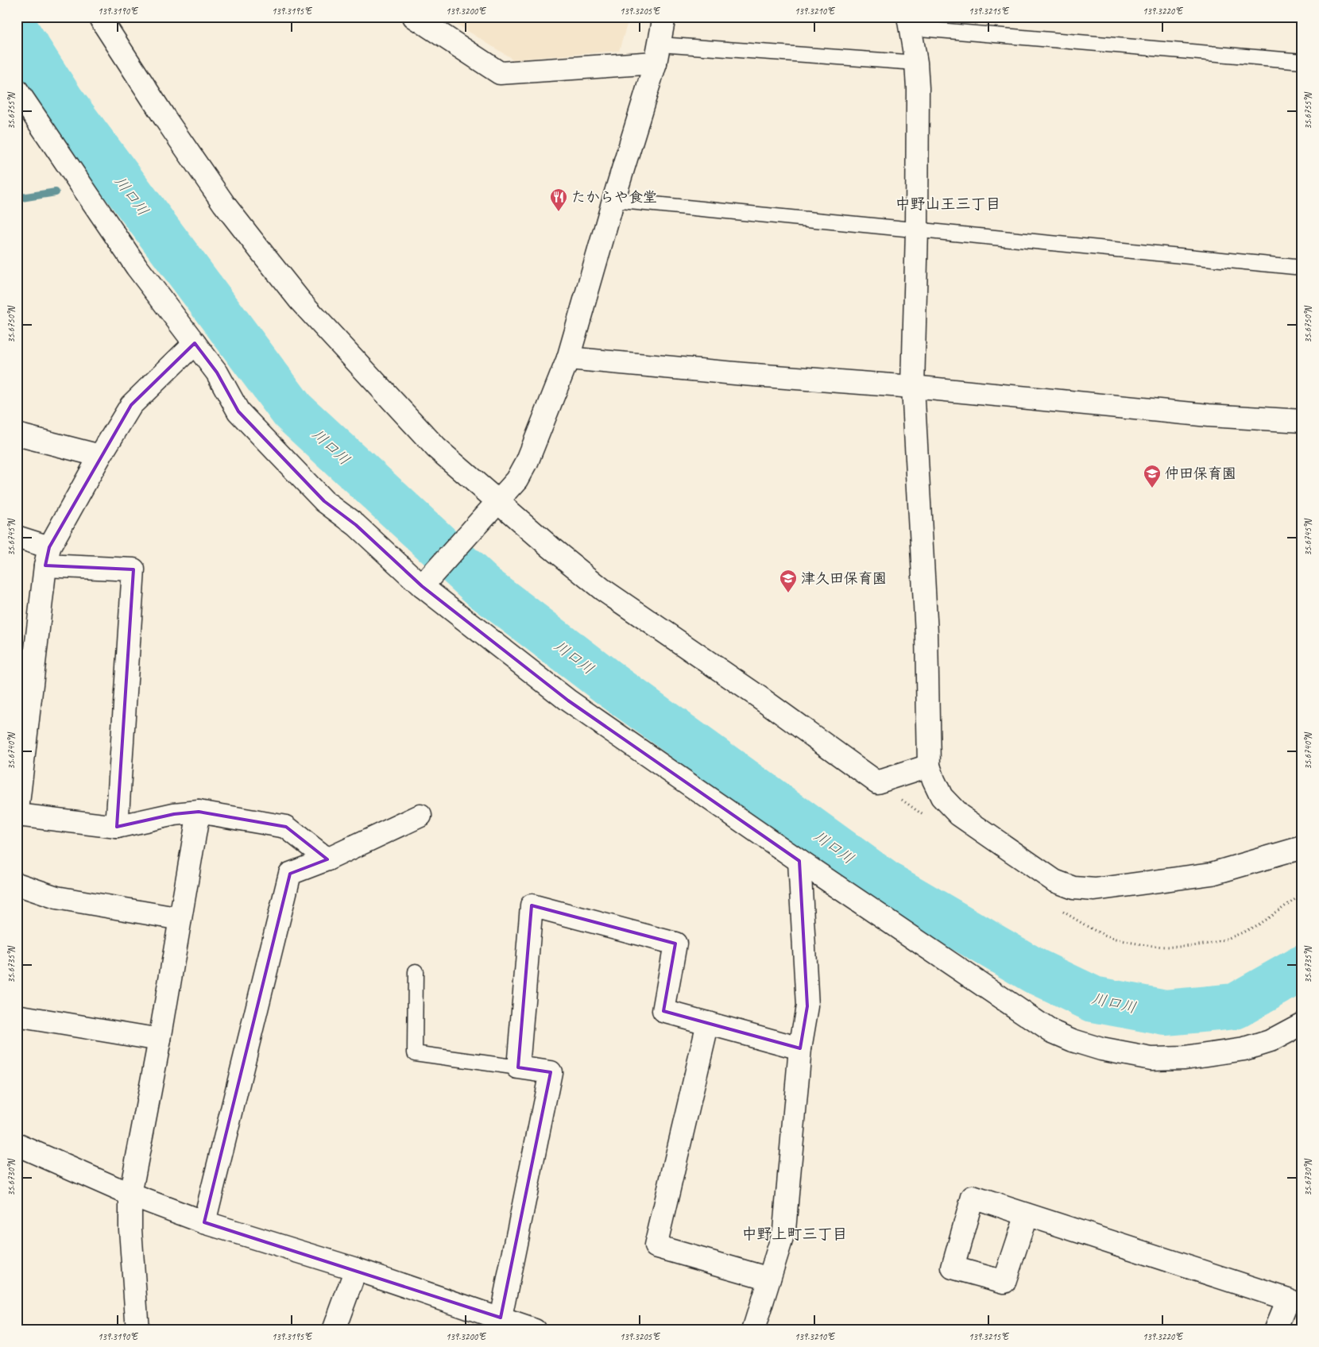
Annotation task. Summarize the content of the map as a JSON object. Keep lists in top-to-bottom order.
{
  "districts": ["中野山王三丁目", "中野上町三丁目"],
  "water": ["川口川"],
  "places": {
    "restaurant": ["たからや食堂"],
    "school or university": ["仲田保育園", "津久田保育園"]
  },
  "coordinates": [
    "139.3190°E",
    "139.3195°E",
    "139.3200°E",
    "139.3205°E",
    "139.3210°E",
    "139.3215°E",
    "139.3220°E",
    "35.6755°N",
    "35.6750°N",
    "35.6745°N",
    "35.6740°N",
    "35.6735°N",
    "35.6730°N"
  ]
}
